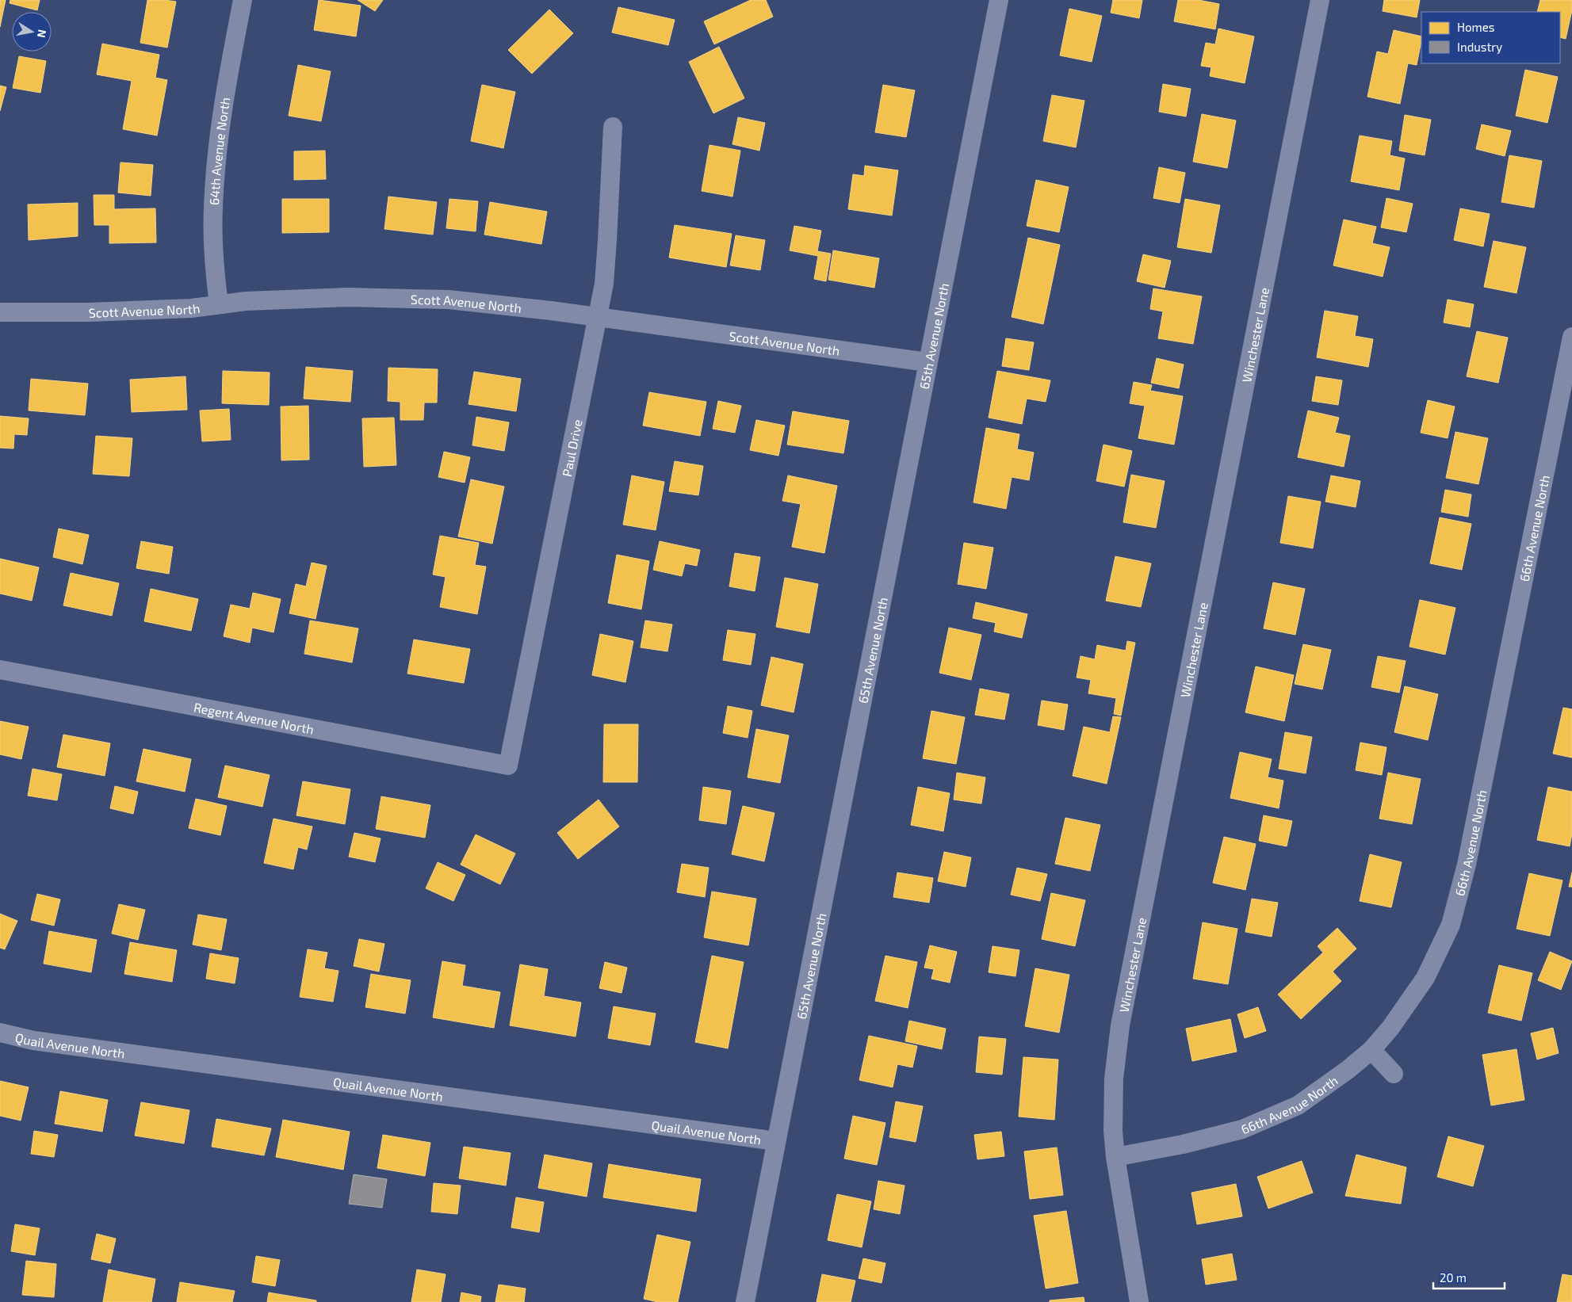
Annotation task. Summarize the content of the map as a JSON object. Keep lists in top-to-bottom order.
{
  "streets": {
    "street": [
      "64th Avenue North",
      "Scott Avenue North",
      "Winchester Lane",
      "65th Avenue North",
      "Paul Drive",
      "66th Avenue North",
      "Regent Avenue North",
      "Quail Avenue North"
    ]
  },
  "crossings": [
    ["64th Avenue North", "Scott Avenue North"],
    ["Scott Avenue North", "65th Avenue North"],
    ["Scott Avenue North", "Paul Drive"],
    ["Winchester Lane", "66th Avenue North"],
    ["65th Avenue North", "Quail Avenue North"],
    ["Paul Drive", "Regent Avenue North"]
  ],
  "legend": ["Homes", "Industry"],
  "scale_bar": "20 m",
  "north": "right"
}
